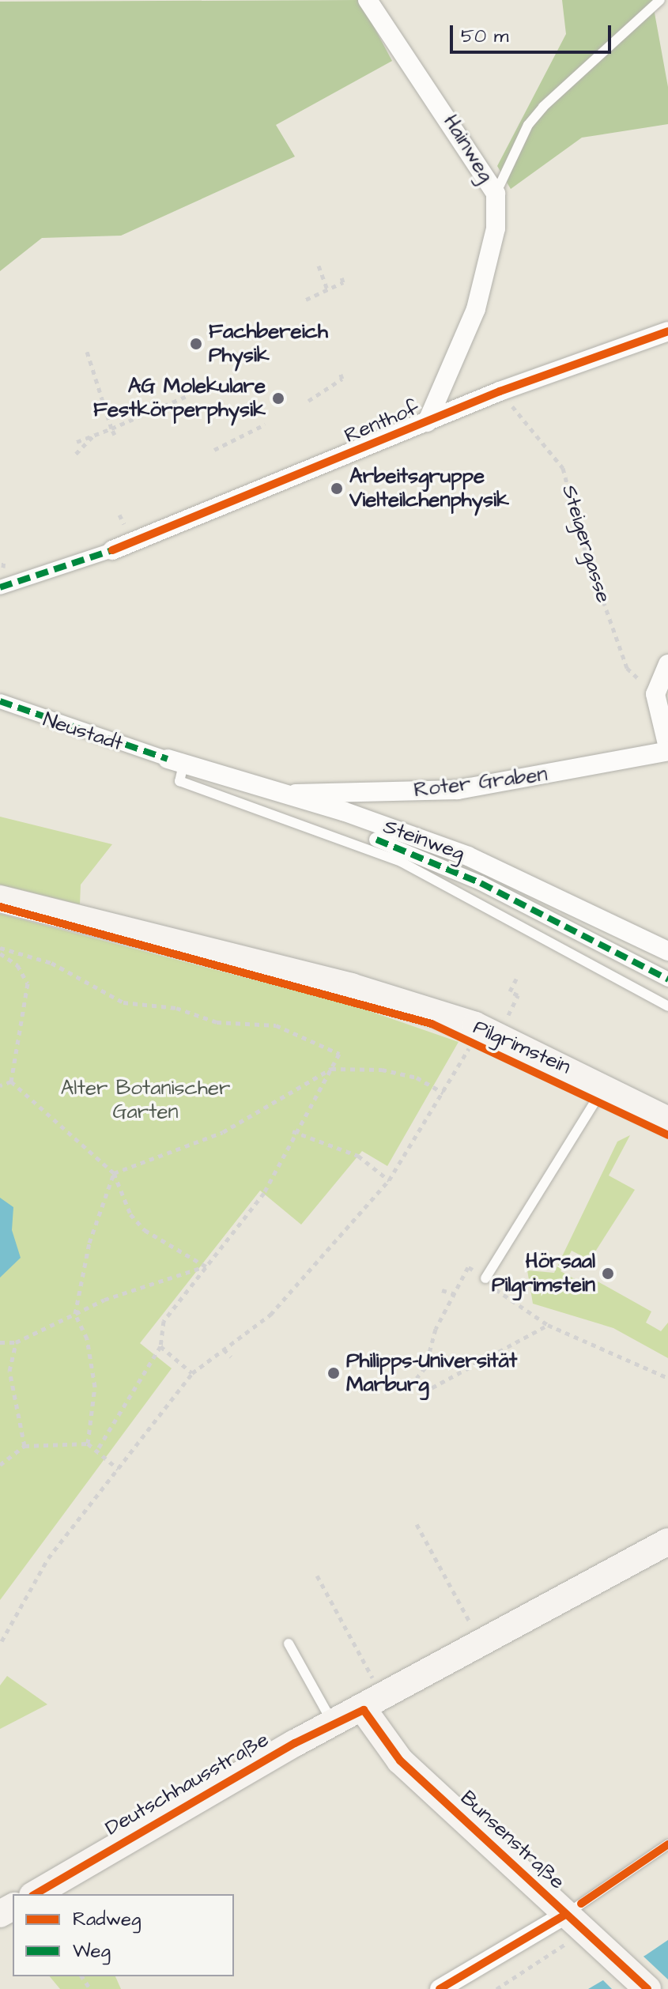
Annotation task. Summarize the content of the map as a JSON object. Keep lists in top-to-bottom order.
{
  "streets": {
    "main road": ["Pilgrimstein", "Deutschhausstraße", "Bunsenstraße"],
    "street": [
      "Hainweg",
      "Renthof",
      "Neustadt",
      "Roter Graben",
      "Steinweg"
    ],
    "path": ["Steigergasse"]
  },
  "crossings": [
    ["Hainweg", "Renthof"],
    ["Neustadt", "Steinweg"],
    ["Roter Graben", "Steinweg"],
    ["Deutschhausstraße", "Bunsenstraße"]
  ],
  "parks": ["Alter Botanischer Garten"],
  "places": [
    "Fachbereich Physik",
    "AG Molekulare Festkörperphysik",
    "Arbeitsgruppe Vielteilchenphysik",
    "Hörsaal Pilgrimstein",
    "Philipps-Universität Marburg"
  ],
  "legend": ["Radweg", "Weg"],
  "scale_bar": "50 m"
}
